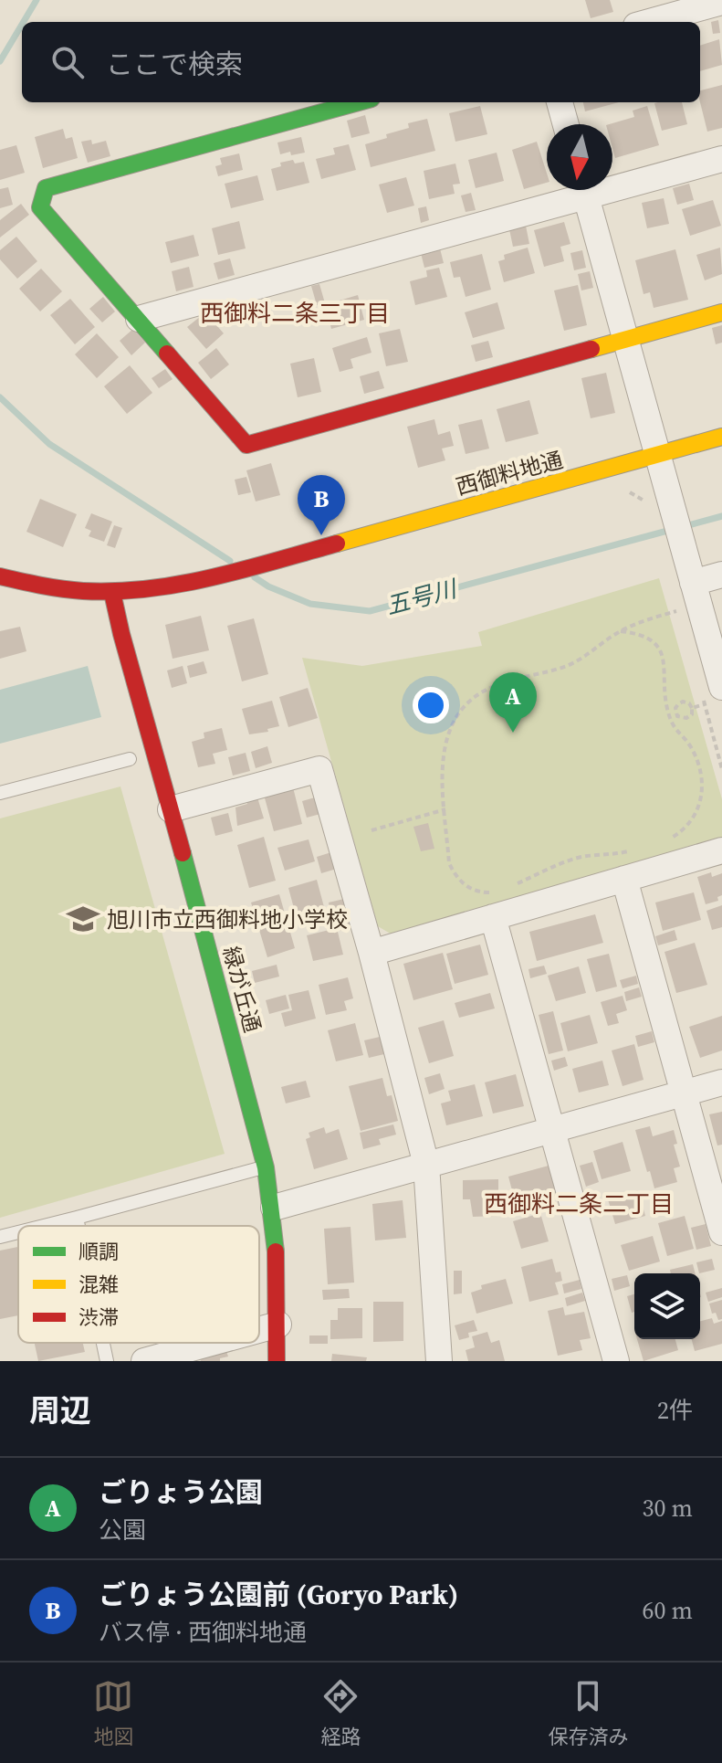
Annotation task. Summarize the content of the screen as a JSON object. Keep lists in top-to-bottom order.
{
  "streets": {
    "street": ["西御料地通", "緑が丘通"]
  },
  "crossings": [
    ["西御料地通", "緑が丘通"]
  ],
  "districts": ["西御料二条三丁目", "西御料二条二丁目"],
  "water": ["五号川"],
  "places": {
    "school or university": ["旭川市立西御料地小学校"]
  },
  "legend": ["順調", "混雑", "渋滞"],
  "north": "bottom",
  "page": {
    "search": "ここで検索",
    "pins": ["B", "A"],
    "heading": ["周辺", "2件"],
    "list": [
      {
        "mark": "A",
        "name": "ごりょう公園",
        "note": "公園",
        "value": "30 m"
      },
      {
        "mark": "B",
        "name": "ごりょう公園前 (Goryo Park)",
        "note": "バス停 · 西御料地通",
        "value": "60 m"
      }
    ],
    "nav": ["地図", "経路", "保存済み"]
  }
}
